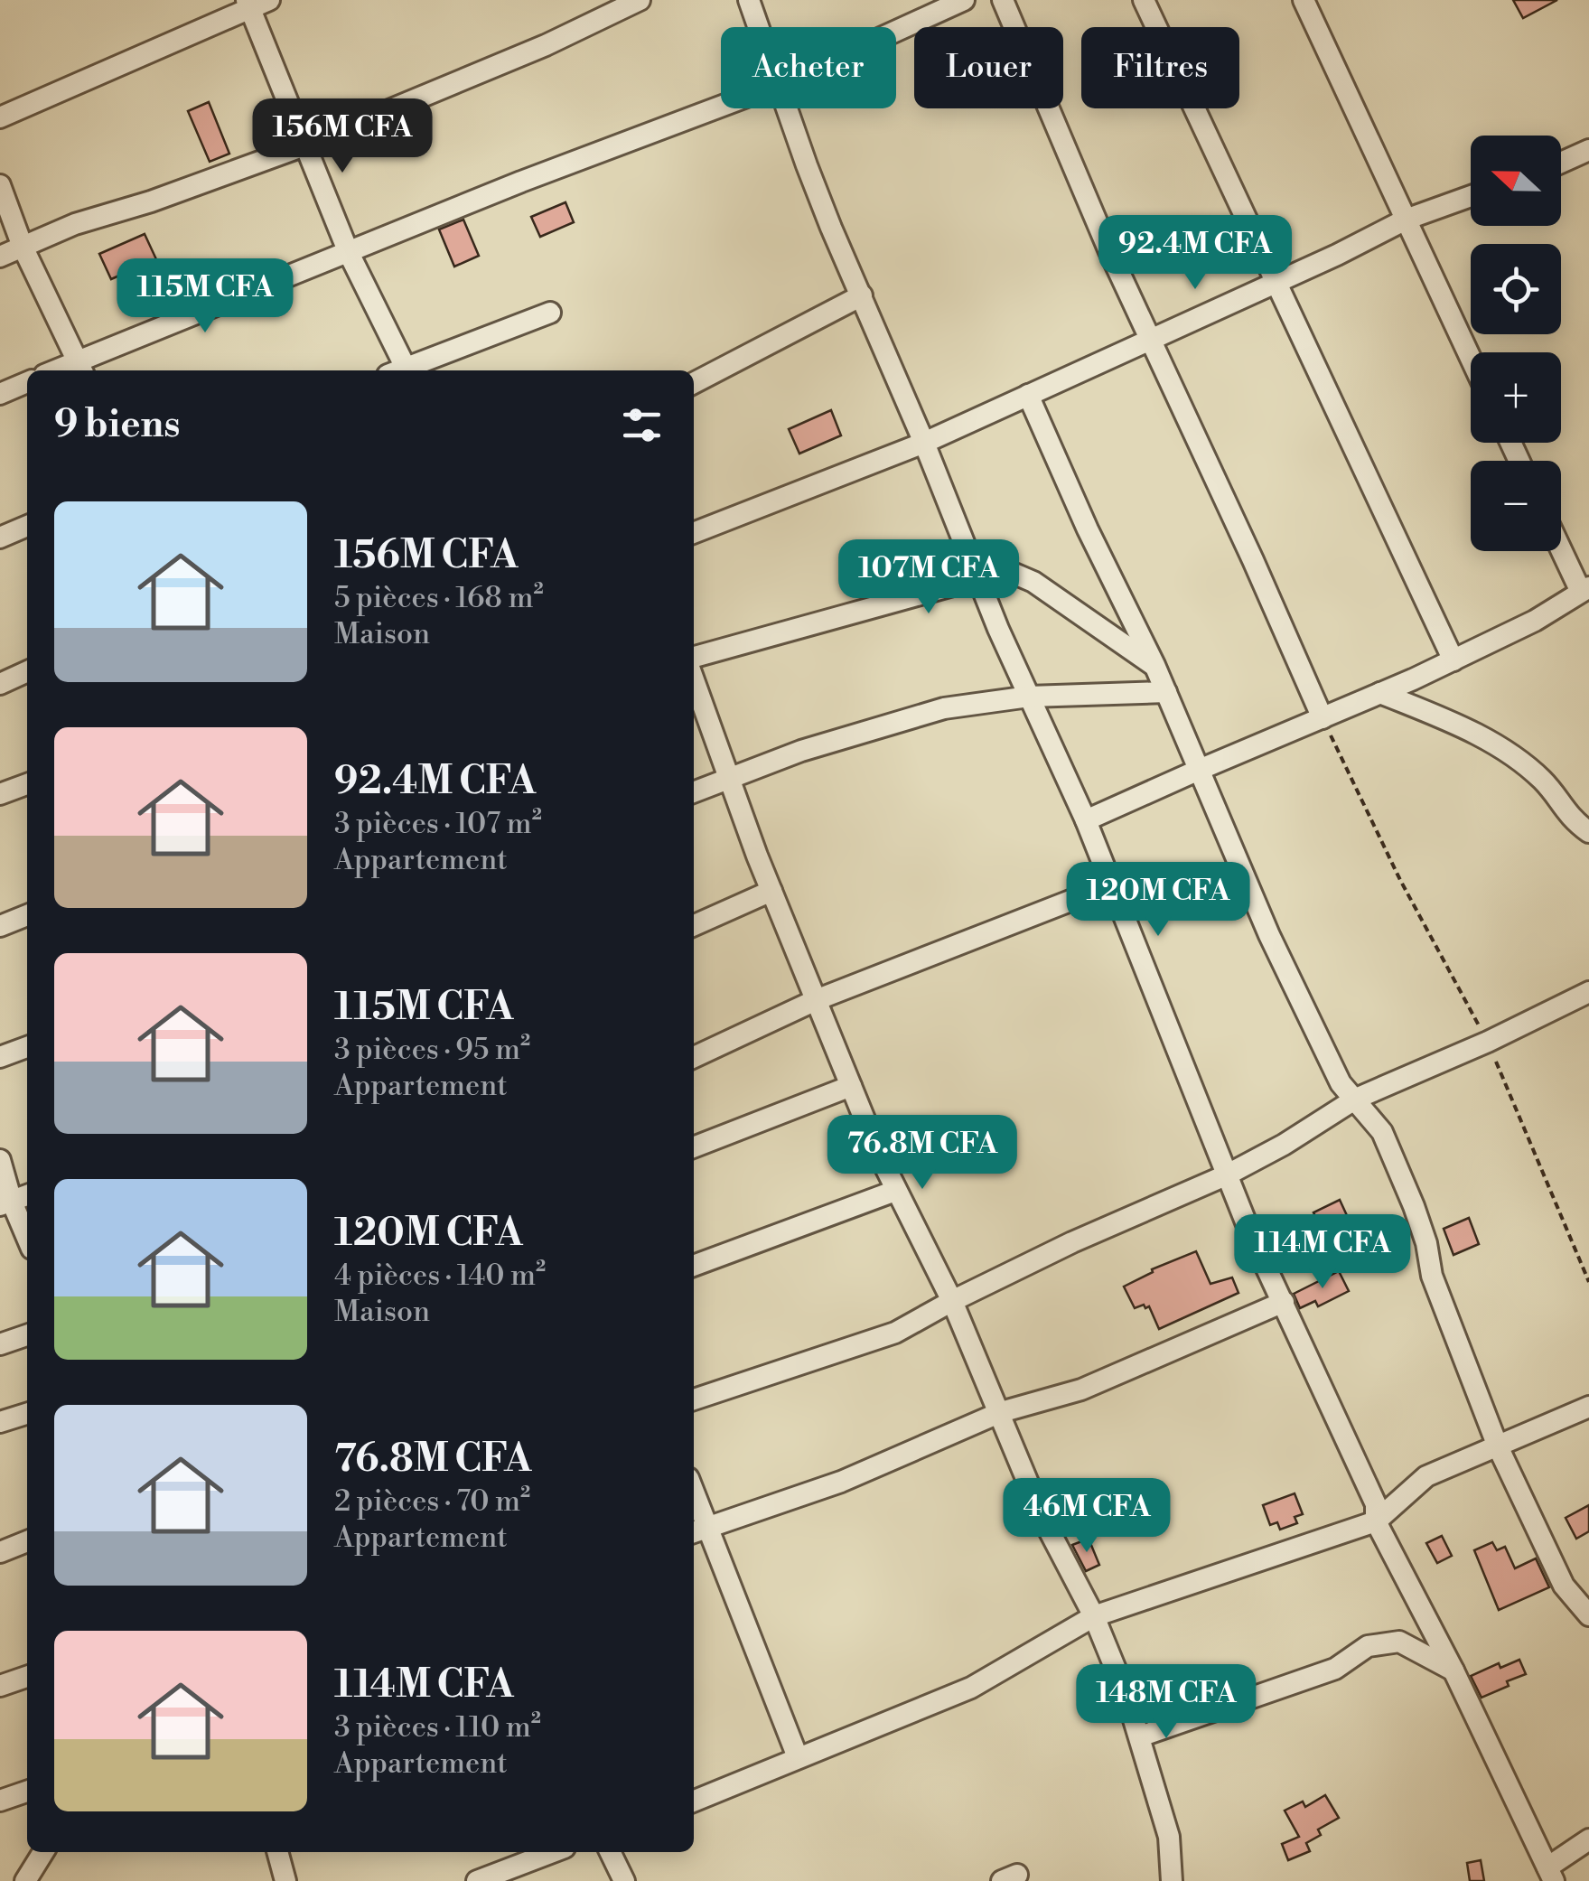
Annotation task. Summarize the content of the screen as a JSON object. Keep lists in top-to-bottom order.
{
  "north": "left",
  "page": {
    "chip": ["Acheter", "Louer", "Filtres"],
    "price": [
      "156M CFA",
      "92.4M CFA",
      "115M CFA",
      "107M CFA",
      "120M CFA",
      "76.8M CFA",
      "114M CFA",
      "46M CFA",
      "148M CFA"
    ],
    "map_buttons": ["+", "−"],
    "heading": "9 biens",
    "list": [
      {
        "name": "156M CFA",
        "note": "5 pièces · 168 m² · Maison"
      },
      {
        "name": "92.4M CFA",
        "note": "3 pièces · 107 m² · Appartement"
      },
      {
        "name": "115M CFA",
        "note": "3 pièces · 95 m² · Appartement"
      },
      {
        "name": "120M CFA",
        "note": "4 pièces · 140 m² · Maison"
      },
      {
        "name": "76.8M CFA",
        "note": "2 pièces · 70 m² · Appartement"
      },
      {
        "name": "114M CFA",
        "note": "3 pièces · 110 m² · Appartement"
      }
    ]
  }
}
